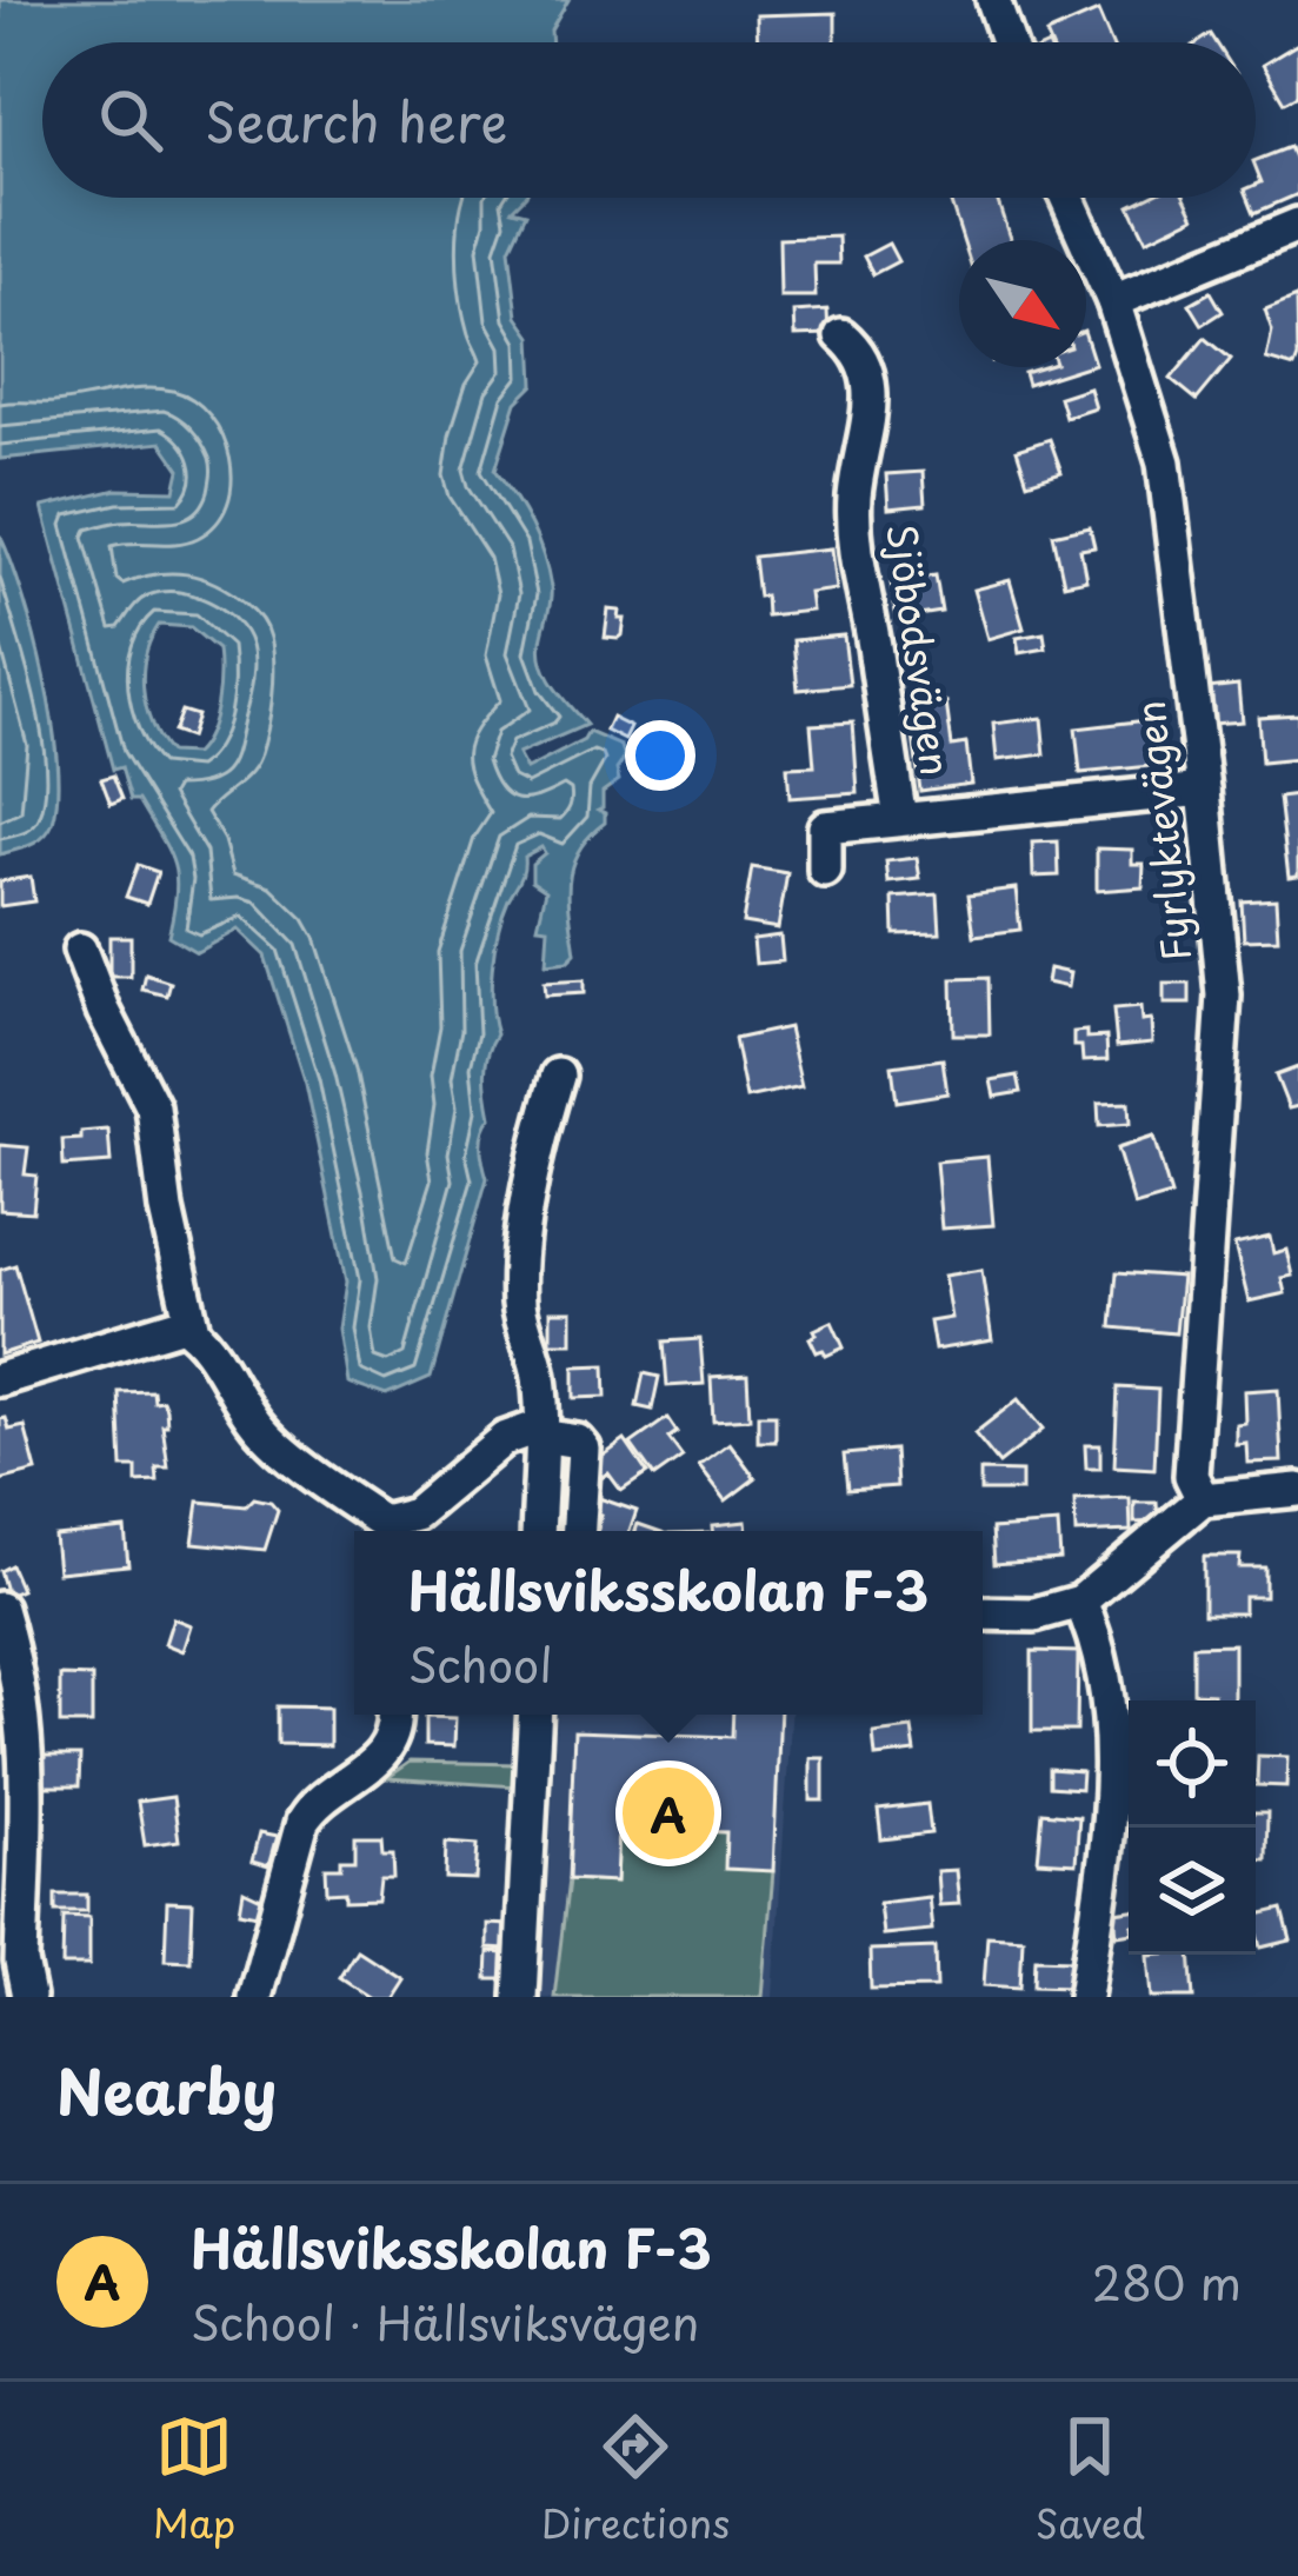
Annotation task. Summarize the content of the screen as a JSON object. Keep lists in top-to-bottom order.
{
  "streets": {
    "street": ["Sjöbodsvägen", "Fyrlyktevägen"]
  },
  "crossings": [
    ["Sjöbodsvägen", "Fyrlyktevägen"]
  ],
  "north": "bottom right",
  "page": {
    "search": "Search here",
    "popup": ["Hällsviksskolan F-3", "School"],
    "pins": "A",
    "heading": "Nearby",
    "list": [
      {
        "mark": "A",
        "name": "Hällsviksskolan F-3",
        "note": "School · Hällsviksvägen",
        "value": "280 m"
      }
    ],
    "nav": ["Map", "Directions", "Saved"]
  }
}
